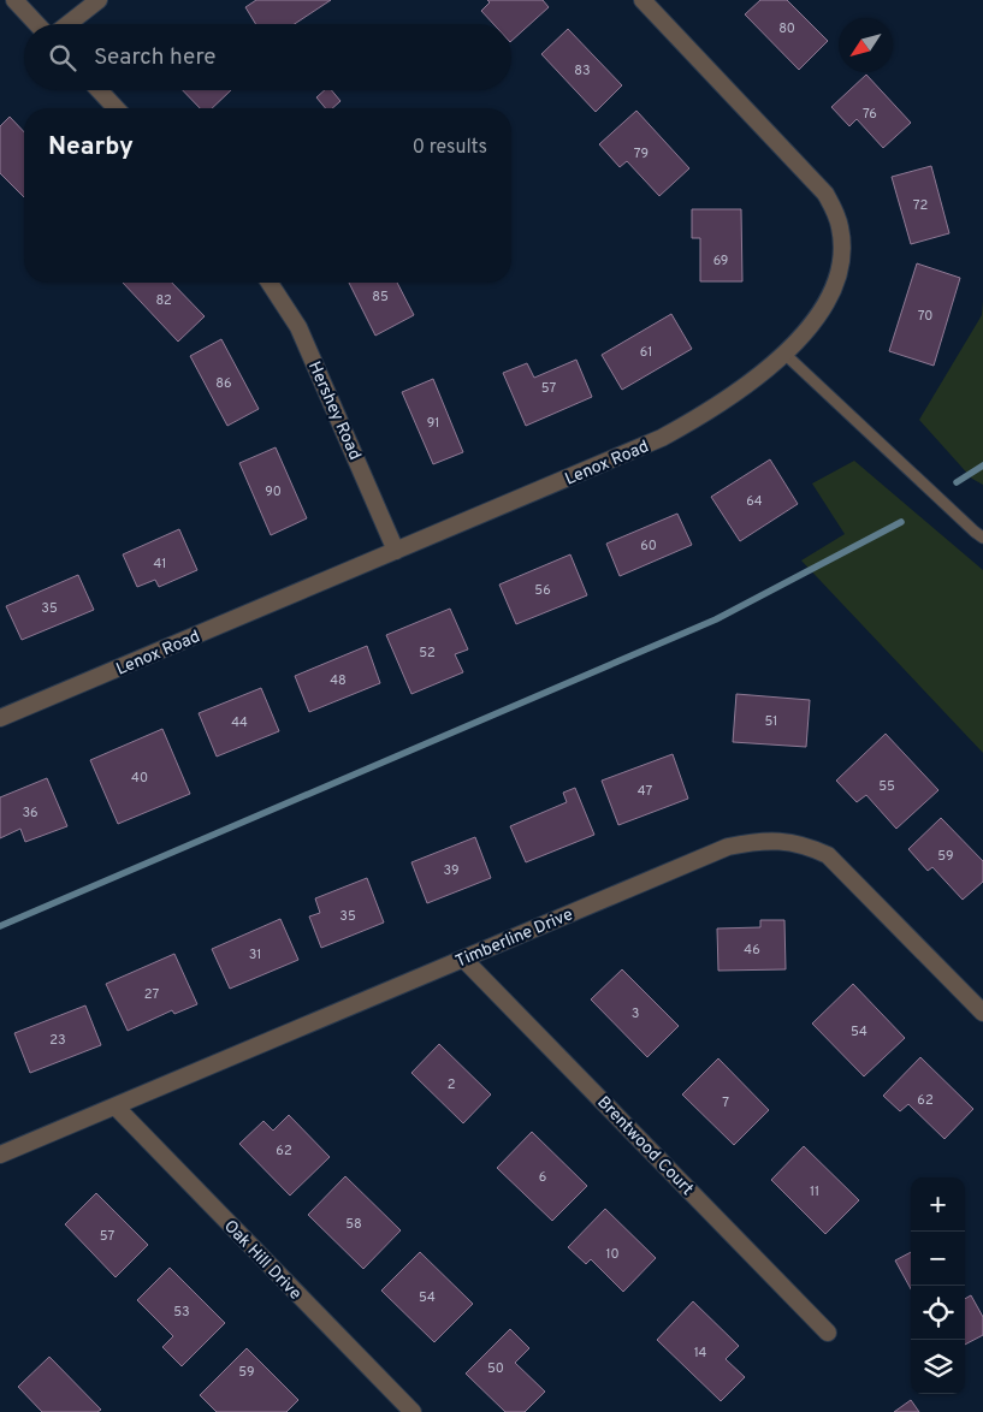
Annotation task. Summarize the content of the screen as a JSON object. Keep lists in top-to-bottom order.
{
  "streets": {
    "street": [
      "Hershey Road",
      "Lenox Road",
      "Timberline Drive",
      "Brentwood Court",
      "Oak Hill Drive"
    ]
  },
  "crossings": [
    ["Hershey Road", "Lenox Road"],
    ["Timberline Drive", "Brentwood Court"],
    ["Timberline Drive", "Oak Hill Drive"]
  ],
  "house_numbers": [
    "80",
    "83",
    "76",
    "79",
    "72",
    "69",
    "85",
    "82",
    "70",
    "61",
    "86",
    "57",
    "91",
    "90",
    "64",
    "60",
    "41",
    "56",
    "35",
    "52",
    "48",
    "51",
    "44",
    "40",
    "55",
    "47",
    "36",
    "59",
    "39",
    "35",
    "46",
    "31",
    "27",
    "3",
    "54",
    "23",
    "2",
    "62",
    "7",
    "62",
    "6",
    "11",
    "58",
    "57",
    "10",
    "54",
    "53",
    "14",
    "50",
    "59"
  ],
  "north": "bottom left",
  "page": {
    "search": "Search here",
    "heading": ["Nearby", "0 results"],
    "map_buttons": ["+", "−"]
  }
}
